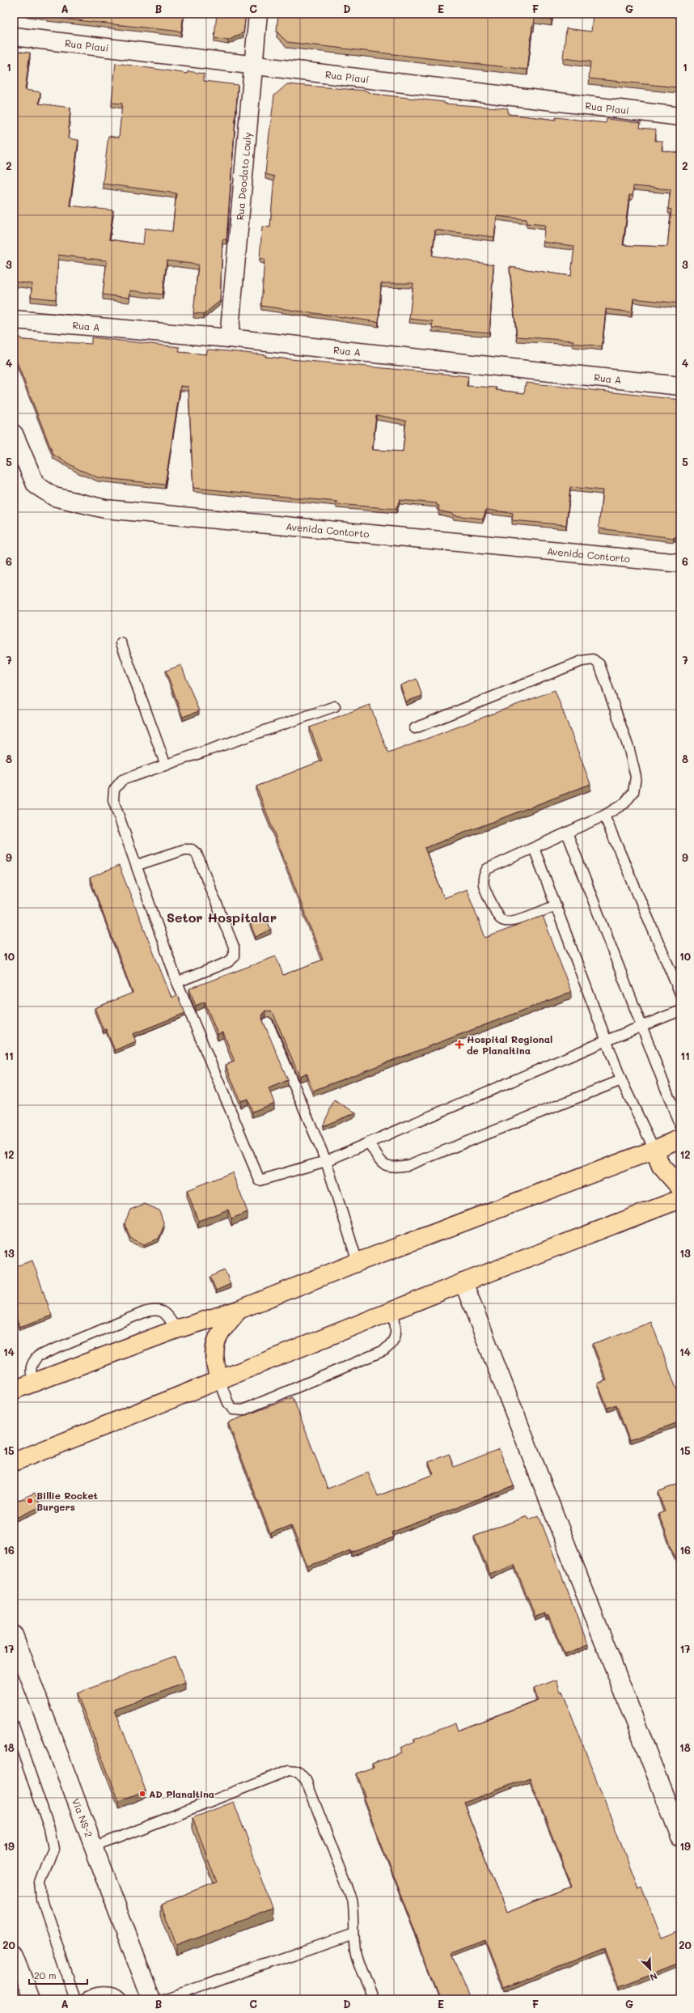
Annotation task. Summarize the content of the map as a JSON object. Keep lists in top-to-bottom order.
{
  "streets": {
    "street": [
      "Rua Piauí",
      "Rua Deodato Louly",
      "Rua A",
      "Avenida Contorto",
      "Via NS-2"
    ]
  },
  "crossings": [
    ["Rua Piauí", "Rua Deodato Louly"],
    ["Rua Deodato Louly", "Rua A"]
  ],
  "districts": ["Setor Hospitalar"],
  "places": {
    "health": ["Hospital Regional de Planaltina"],
    "other": ["Billie Rocket Burgers", "AD Planaltina"]
  },
  "scale_bar": "20 m",
  "north": "bottom right",
  "grid": {
    "columns": [
      "A",
      "B",
      "C",
      "D",
      "E",
      "F",
      "G"
    ],
    "rows": [
      "1",
      "2",
      "3",
      "4",
      "5",
      "6",
      "7",
      "8",
      "9",
      "10",
      "11",
      "12",
      "13",
      "14",
      "15",
      "16",
      "17",
      "18",
      "19",
      "20"
    ]
  }
}
